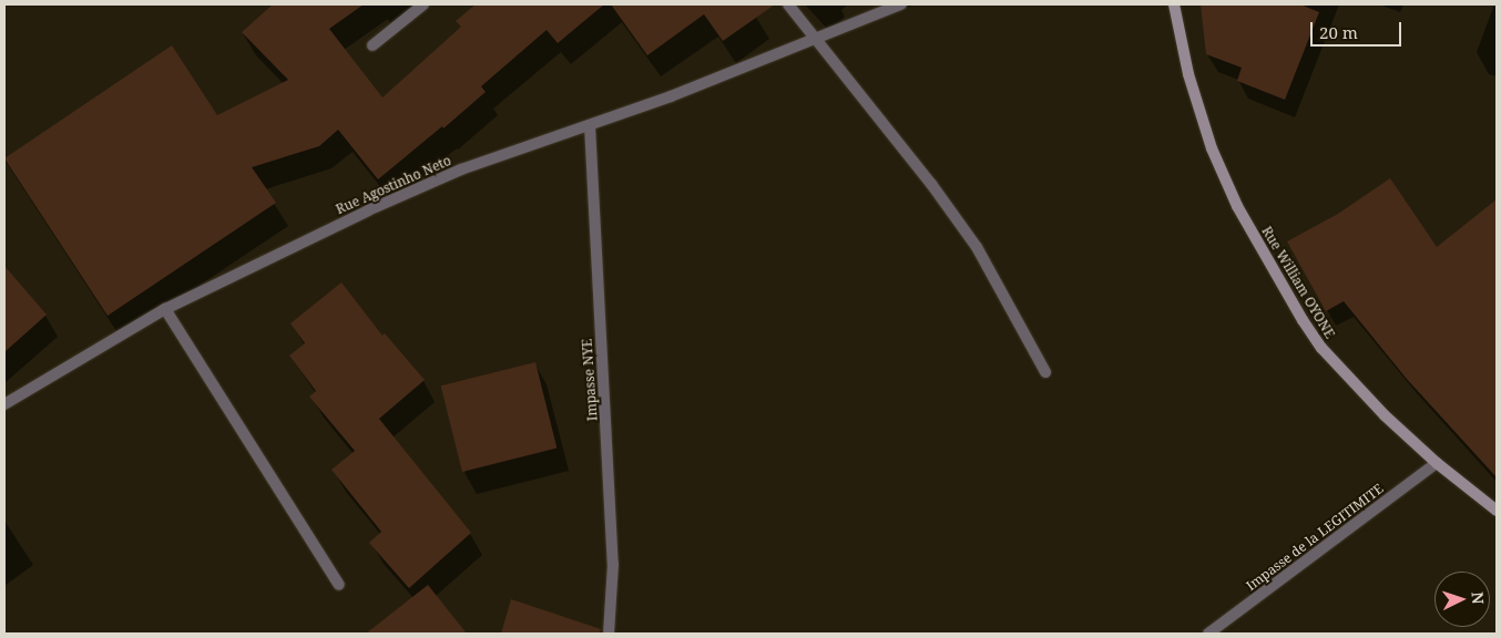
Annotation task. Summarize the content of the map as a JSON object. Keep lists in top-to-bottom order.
{
  "streets": {
    "street": [
      "Rue Agostinho Neto",
      "Rue William OYONE",
      "Impasse NYE",
      "Impasse de la LEGITIMITE"
    ]
  },
  "crossings": [
    ["Rue Agostinho Neto", "Impasse NYE"],
    ["Rue William OYONE", "Impasse de la LEGITIMITE"]
  ],
  "scale_bar": "20 m",
  "north": "right"
}
